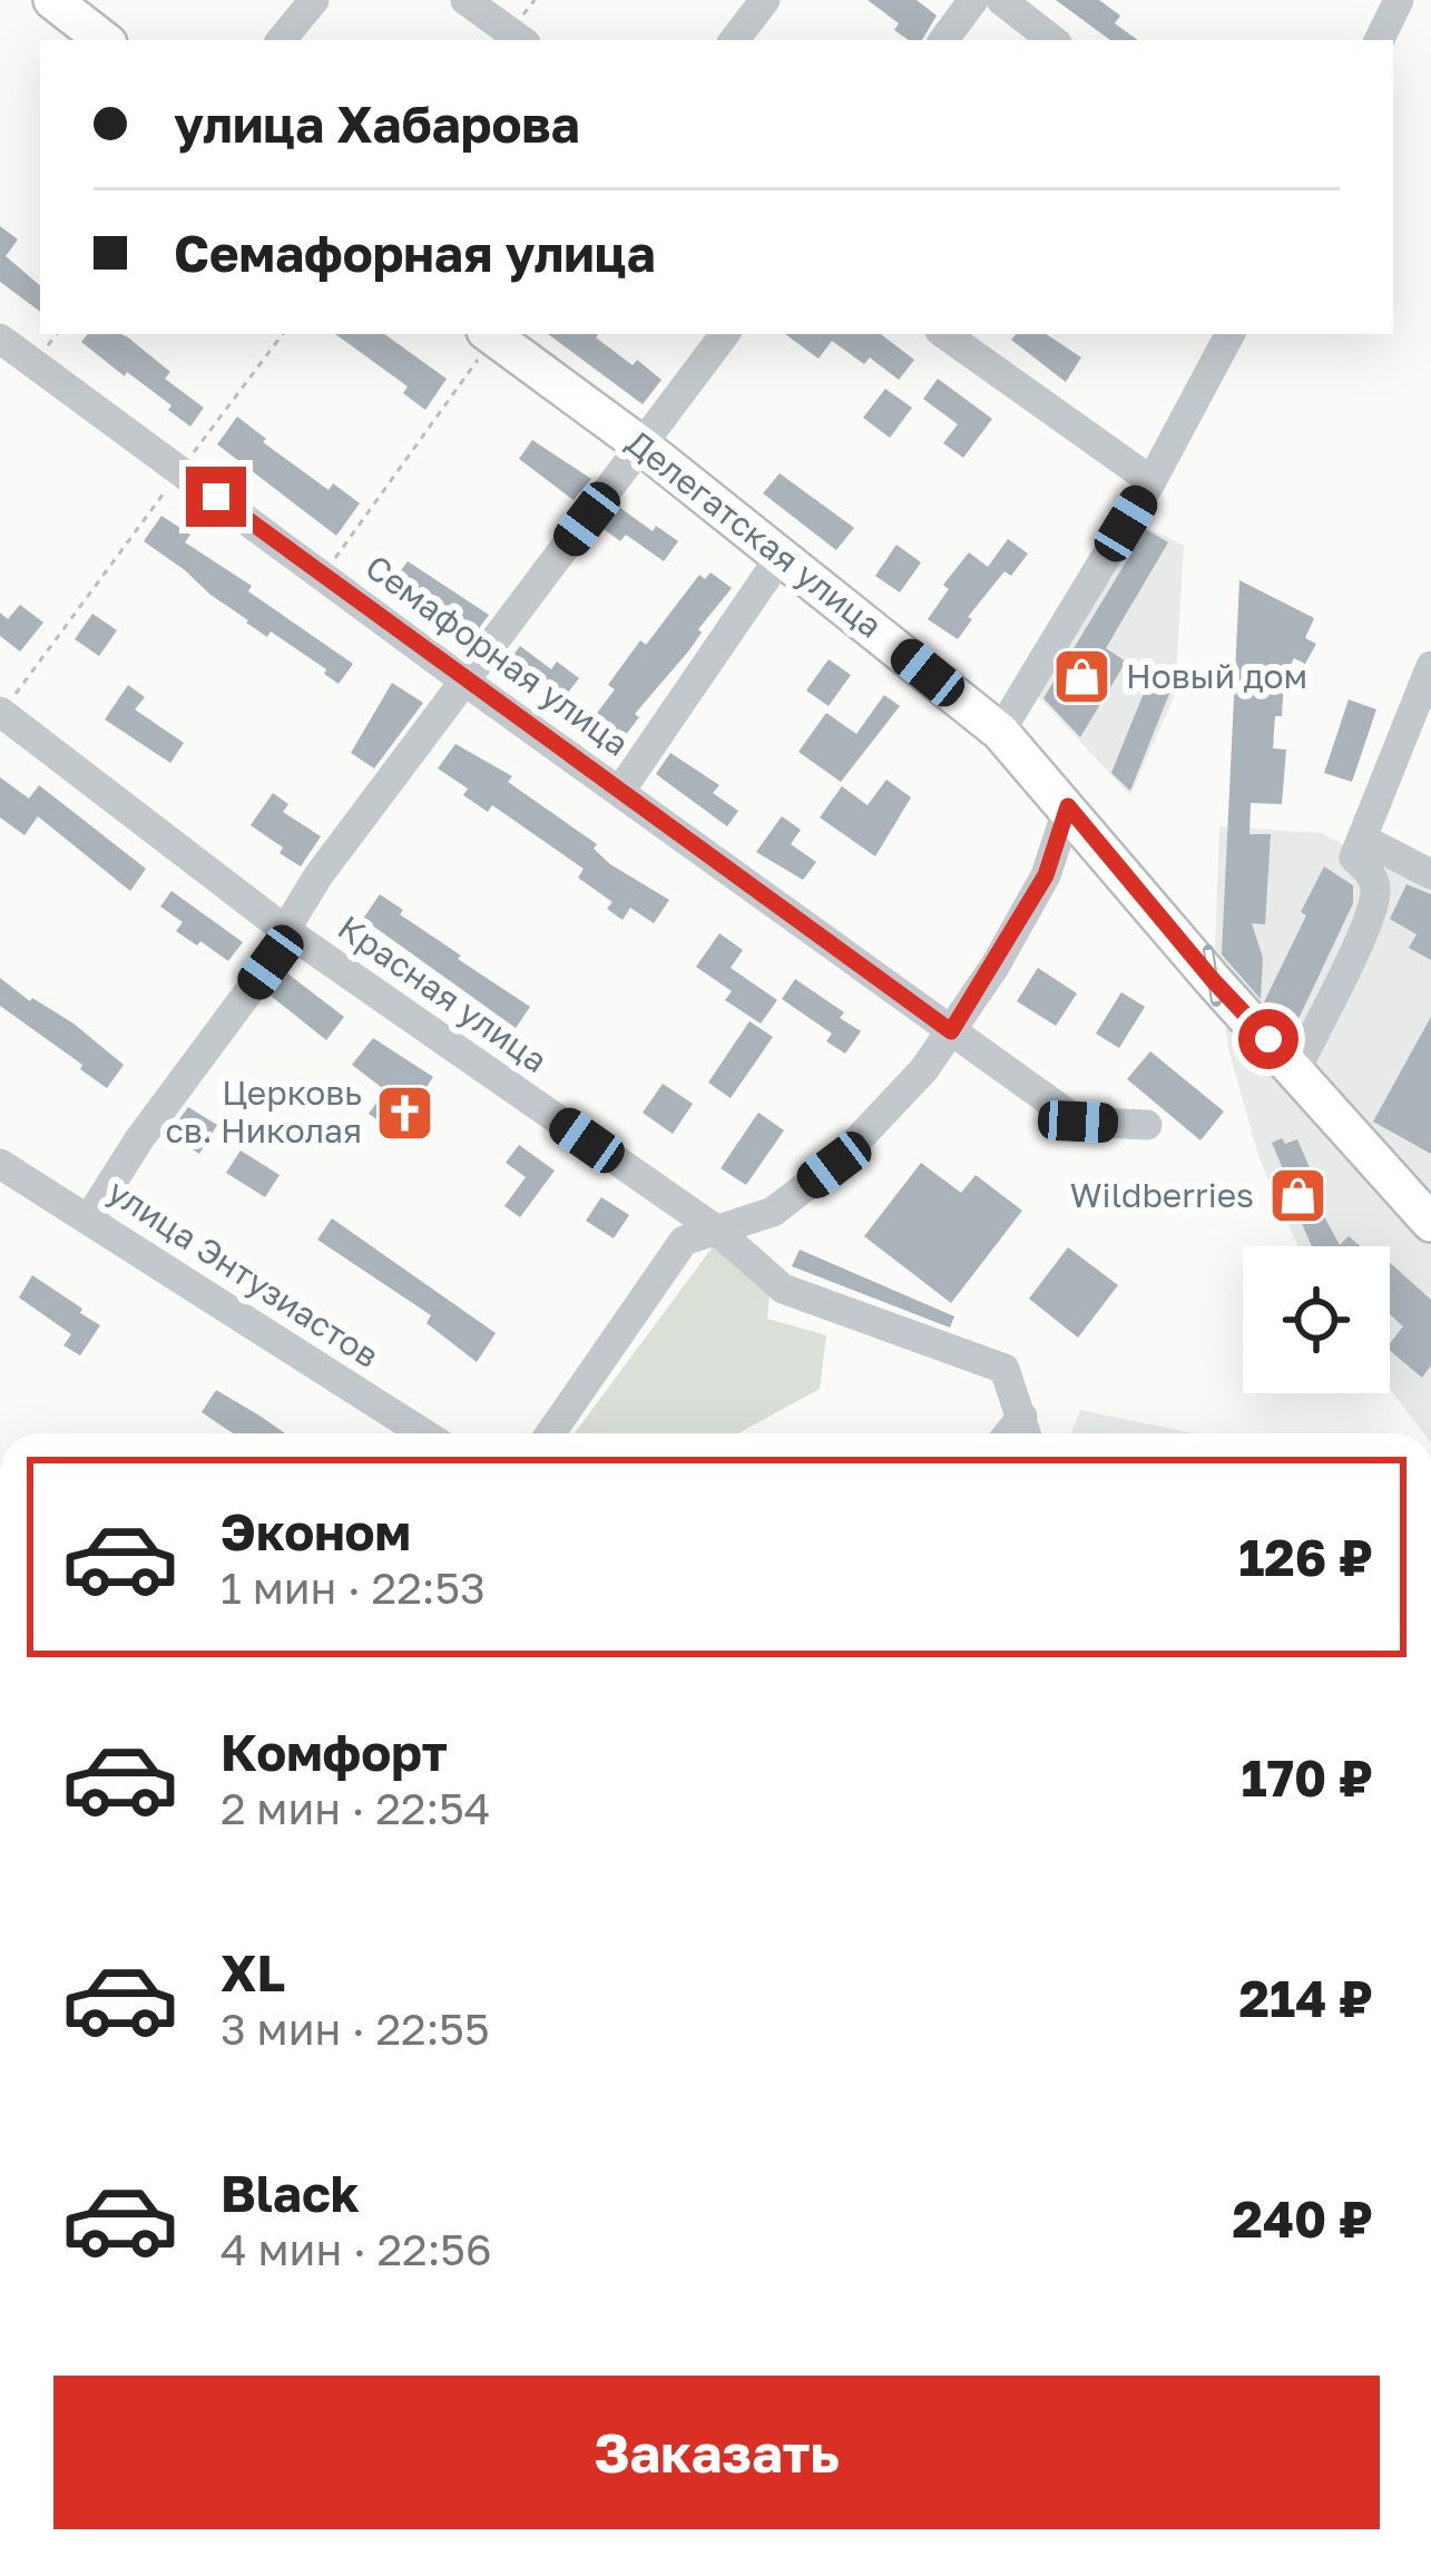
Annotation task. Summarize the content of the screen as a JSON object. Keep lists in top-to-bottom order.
{
  "streets": {
    "main road": ["Делегатская улица"],
    "street": ["Семафорная улица", "Красная улица", "улица Энтузиастов"]
  },
  "places": {
    "shop": ["Новый дом", "Wildberries"],
    "church": ["Церковь св. Николая"]
  },
  "page": {
    "banner": ["улица Хабарова", "Семафорная улица"],
    "list": [
      {
        "name": "Эконом",
        "note": "1 мин · 22:53",
        "value": "126 ₽"
      },
      {
        "name": "Комфорт",
        "note": "2 мин · 22:54",
        "value": "170 ₽"
      },
      {
        "name": "XL",
        "note": "3 мин · 22:55",
        "value": "214 ₽"
      },
      {
        "name": "Black",
        "note": "4 мин · 22:56",
        "value": "240 ₽"
      }
    ],
    "buttons": "Заказать"
  }
}
